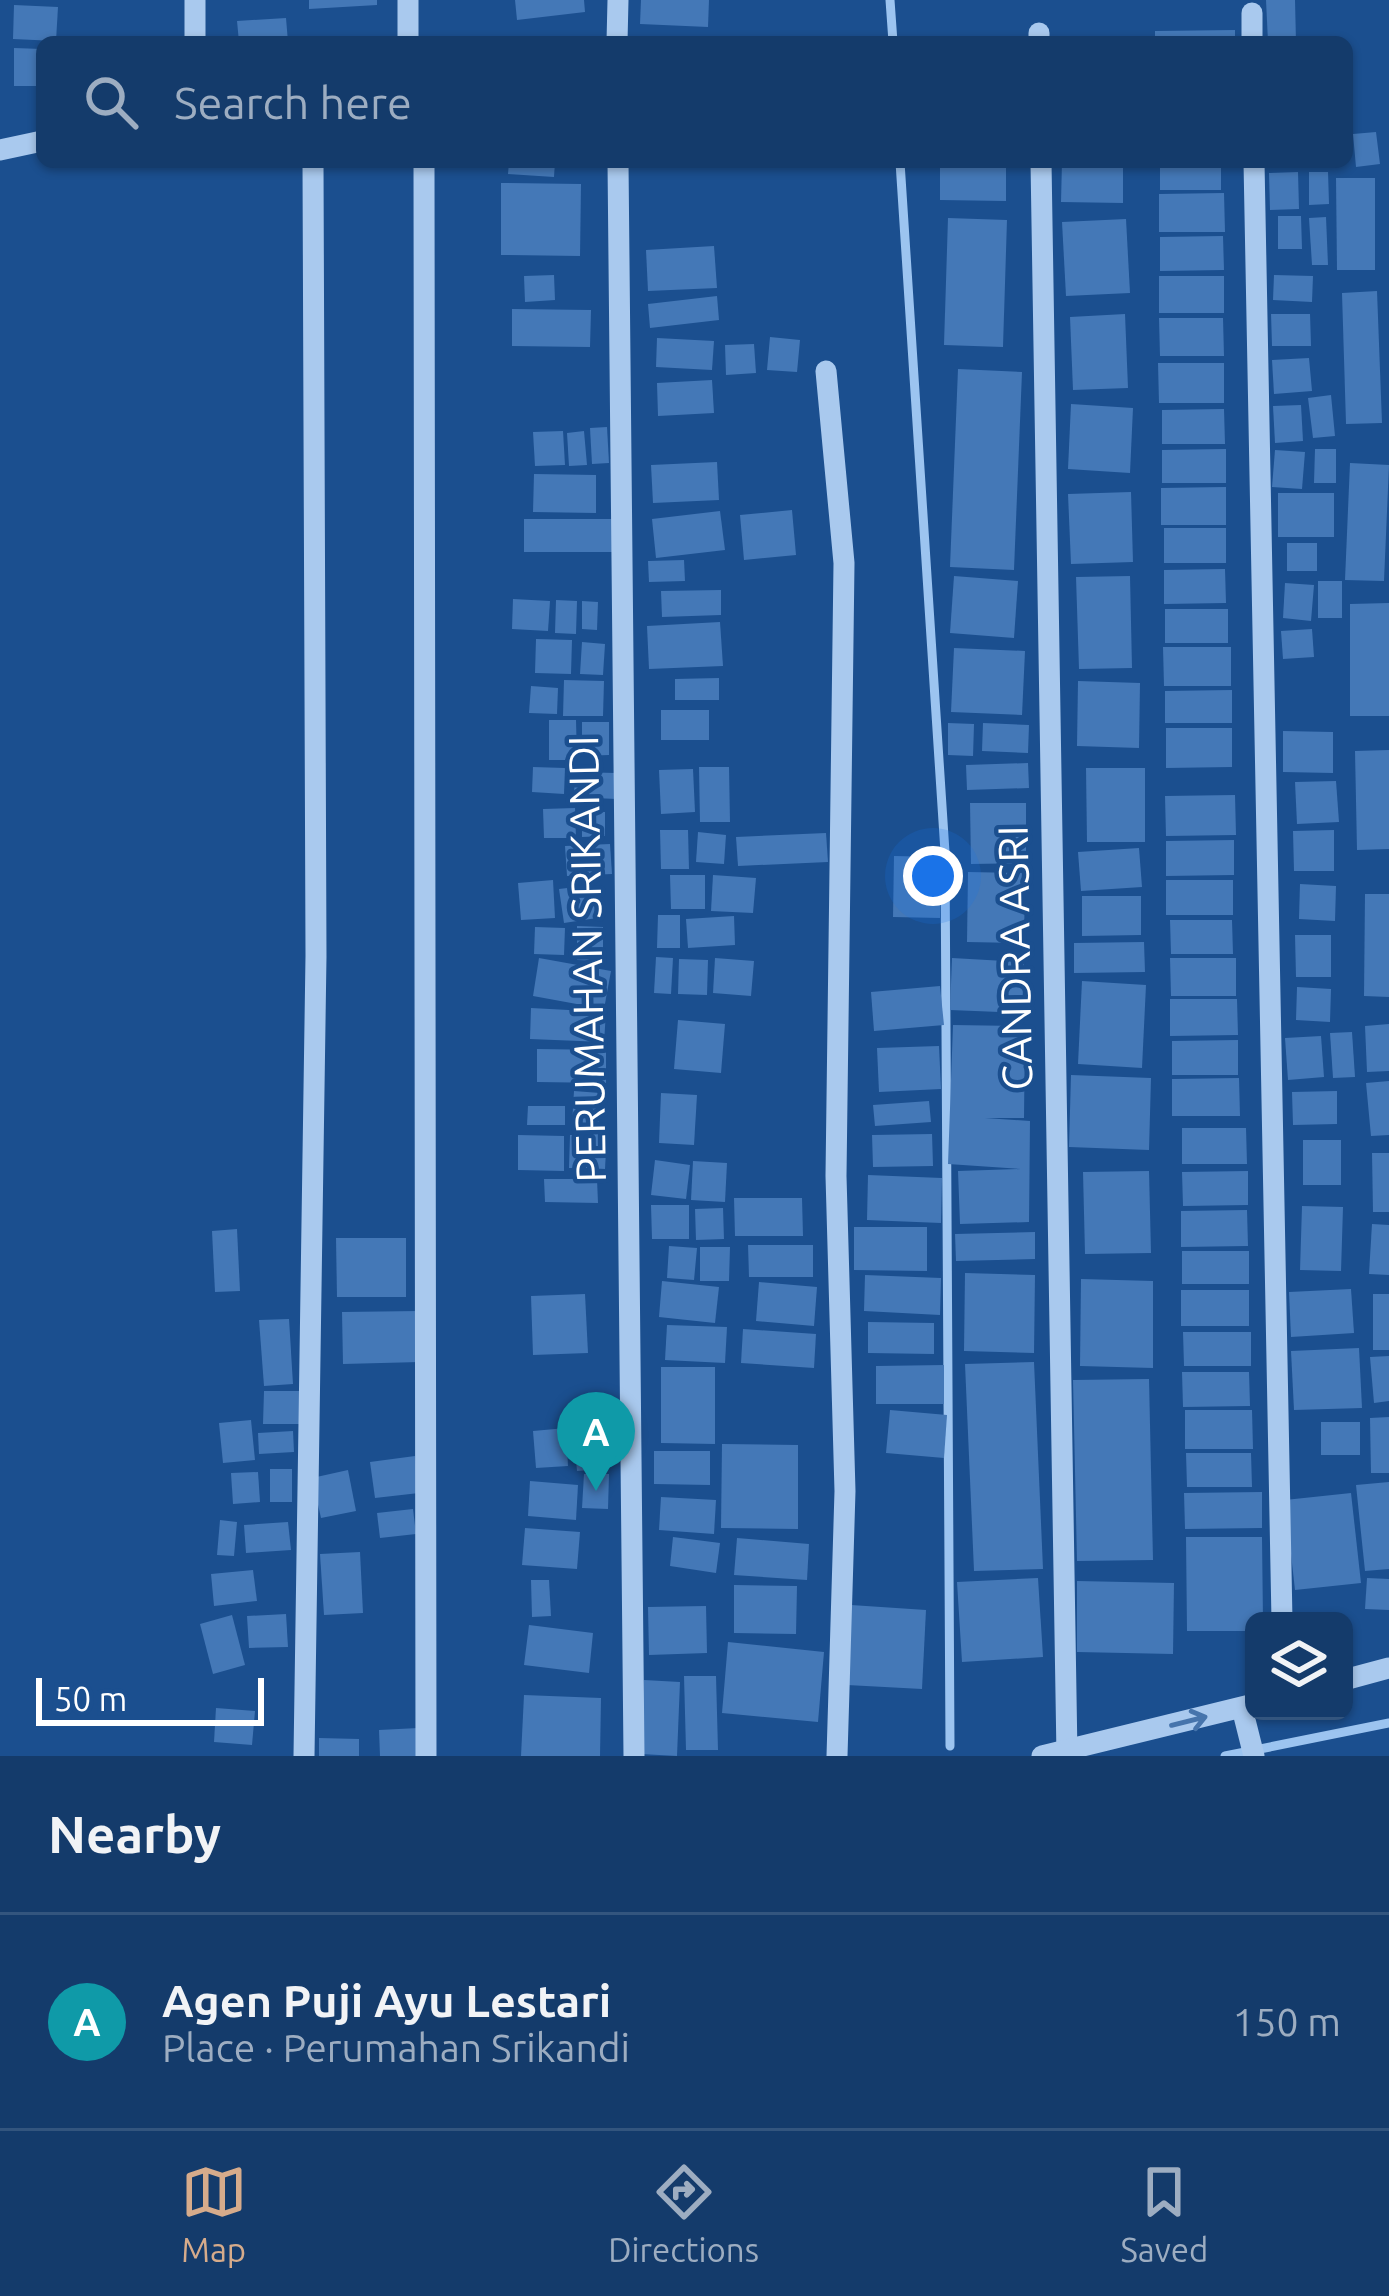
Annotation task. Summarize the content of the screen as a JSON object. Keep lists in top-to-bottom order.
{
  "streets": {
    "street": ["CANDRA ASRI", "PERUMAHAN SRIKANDI"]
  },
  "scale_bar": "50 m",
  "page": {
    "search": "Search here",
    "pins": "A",
    "scale": "50 m",
    "heading": "Nearby",
    "list": [
      {
        "mark": "A",
        "name": "Agen Puji Ayu Lestari",
        "note": "Place · Perumahan Srikandi",
        "value": "150 m"
      }
    ],
    "nav": ["Map", "Directions", "Saved"]
  }
}
